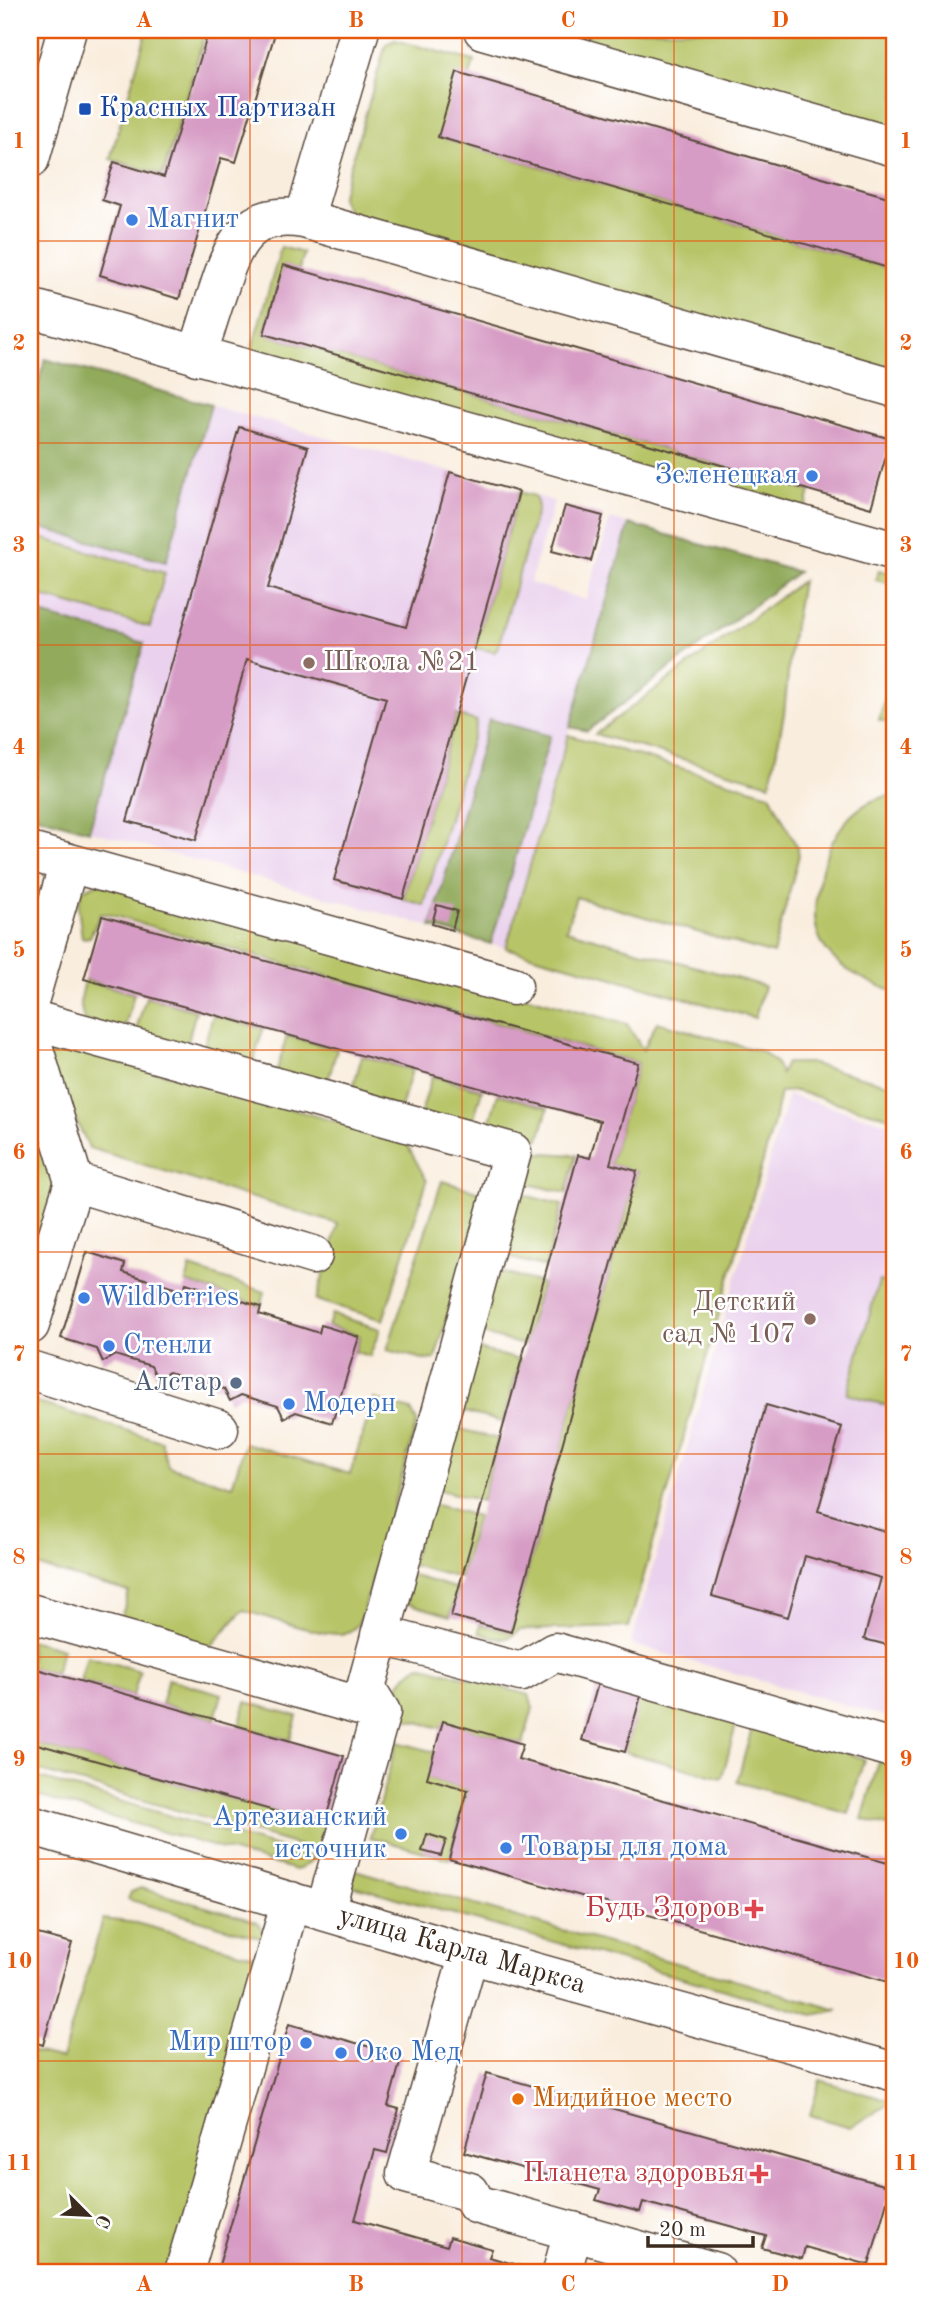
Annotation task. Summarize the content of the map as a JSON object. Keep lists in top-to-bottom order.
{
  "streets": {
    "street": ["улица Карла Маркса"]
  },
  "places": {
    "transit": ["Красных Партизан"],
    "other": [
      "Магнит",
      "Зеленецкая",
      "Школа №21",
      "Wildberries",
      "Детский сад № 107",
      "Стенли",
      "Алстар",
      "Модерн",
      "Артезианский источник",
      "Товары для дома",
      "Мир штор",
      "Око Мед",
      "Мидийное место"
    ],
    "health": ["Будь Здоров", "Планета здоровья"]
  },
  "scale_bar": "20 m",
  "north": "bottom right",
  "grid": {
    "columns": [
      "A",
      "B",
      "C",
      "D"
    ],
    "rows": [
      "1",
      "2",
      "3",
      "4",
      "5",
      "6",
      "7",
      "8",
      "9",
      "10",
      "11"
    ]
  }
}
